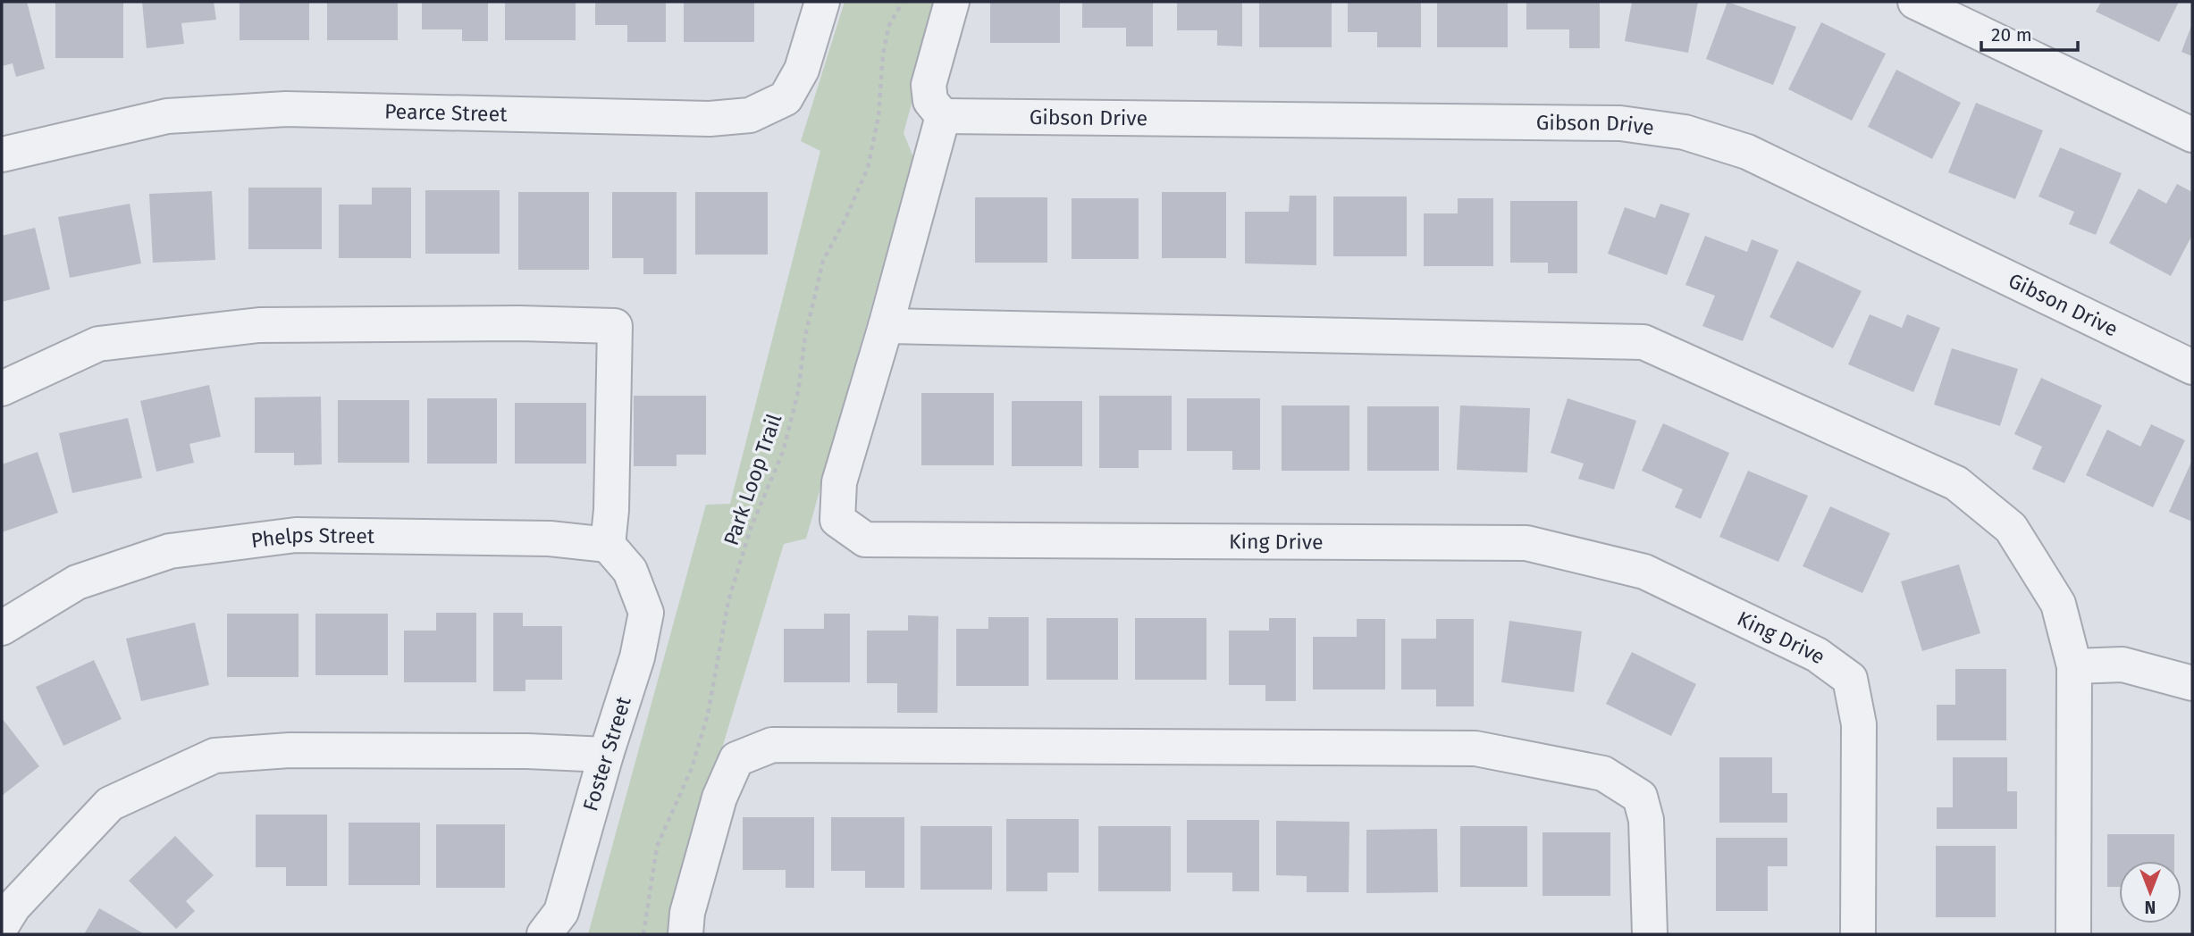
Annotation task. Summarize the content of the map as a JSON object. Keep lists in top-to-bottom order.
{
  "streets": {
    "street": [
      "Pearce Street",
      "Gibson Drive",
      "Phelps Street",
      "King Drive",
      "Foster Street"
    ],
    "path": ["Park Loop Trail"]
  },
  "crossings": [
    ["Gibson Drive", "King Drive"],
    ["Phelps Street", "Foster Street"]
  ],
  "scale_bar": "20 m",
  "north": "bottom"
}
